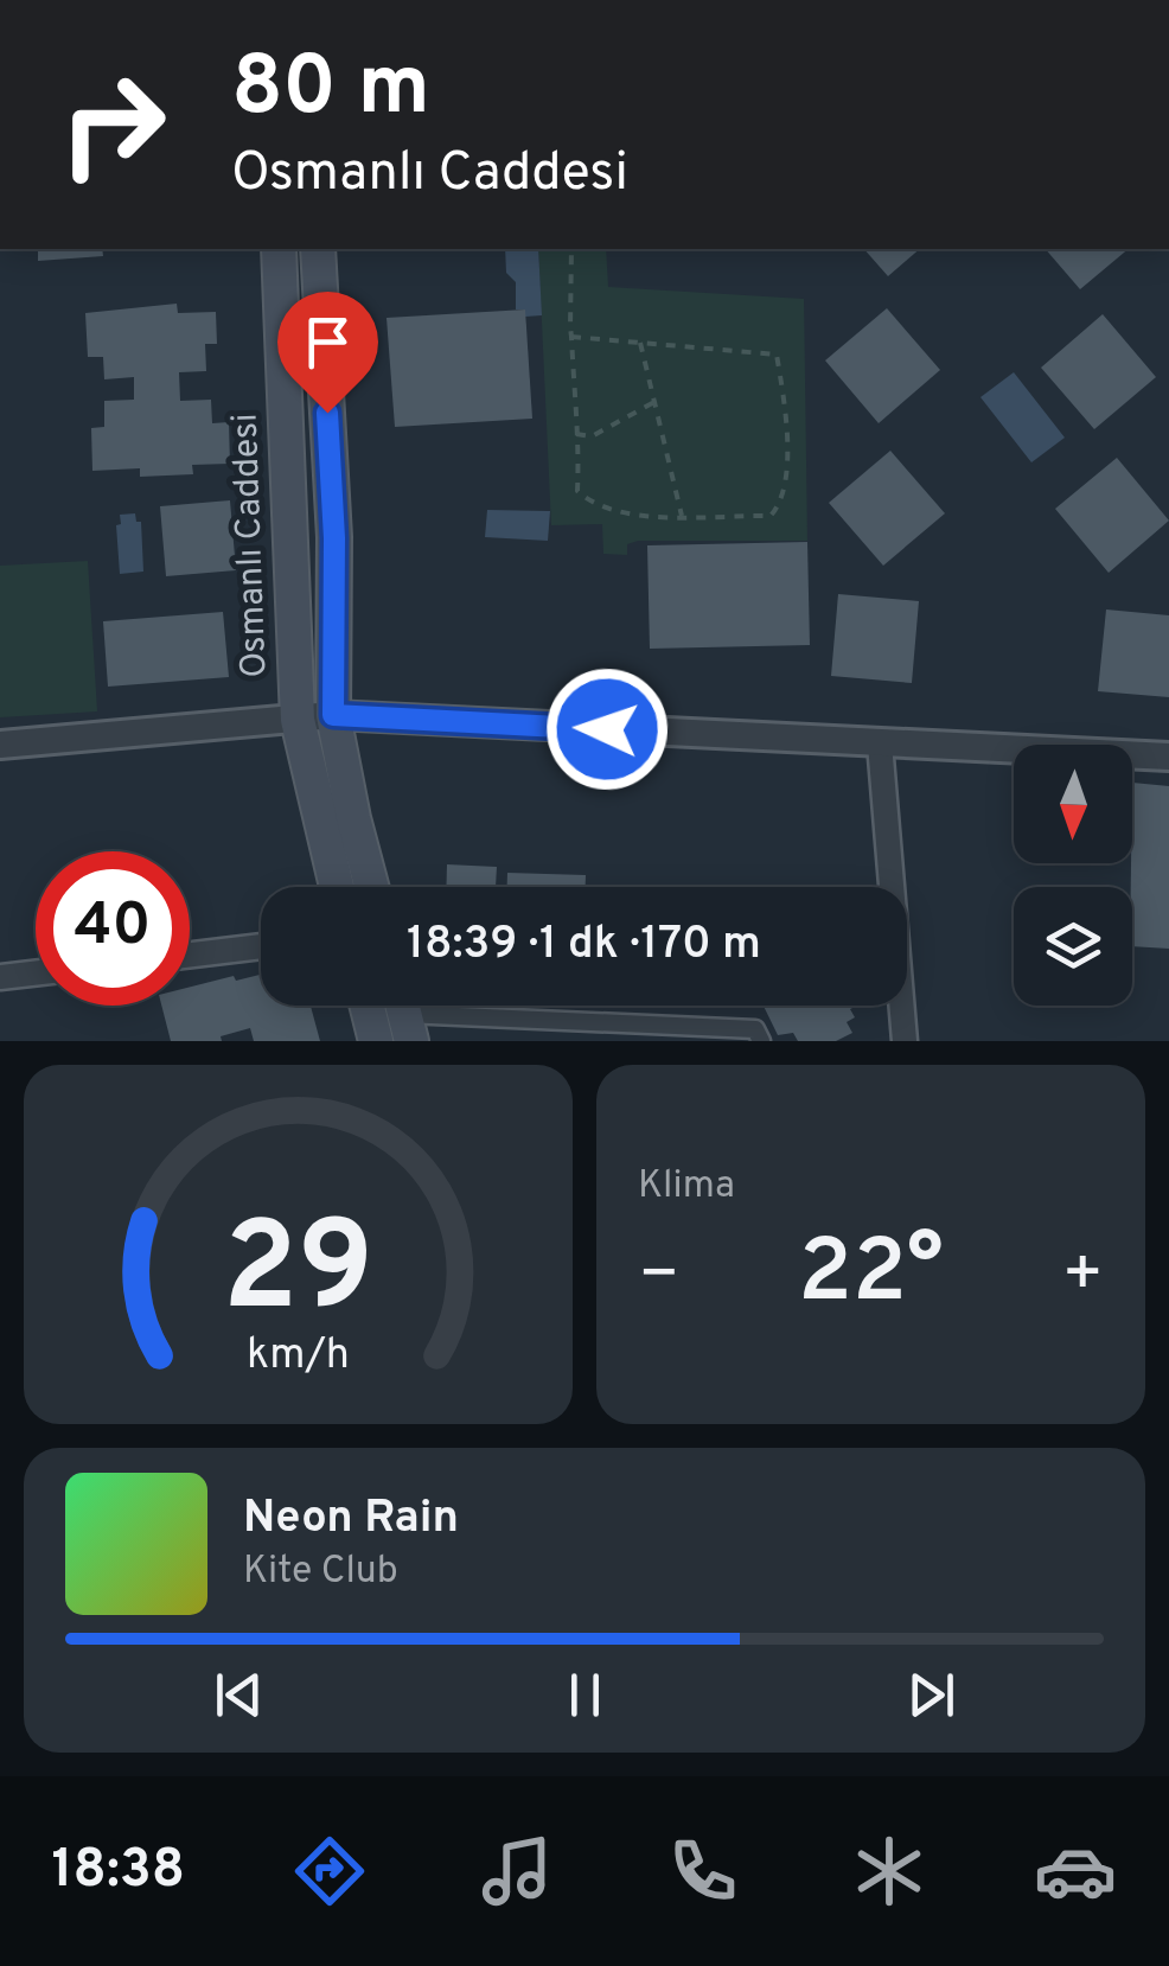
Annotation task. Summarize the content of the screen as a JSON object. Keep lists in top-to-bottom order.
{
  "streets": {
    "main road": ["Osmanlı Caddesi"]
  },
  "north": "bottom",
  "page": {
    "turn": ["80 m", "Osmanlı Caddesi"],
    "limit": "40",
    "trip": "18:39 · 1 dk · 170 m",
    "tile": "Klima",
    "heat": ["−", "22°", "+"],
    "song": ["Neon Rain", "Kite Club"],
    "tabs": "18:38",
    "gauge": ["29", "km/h"]
  }
}
